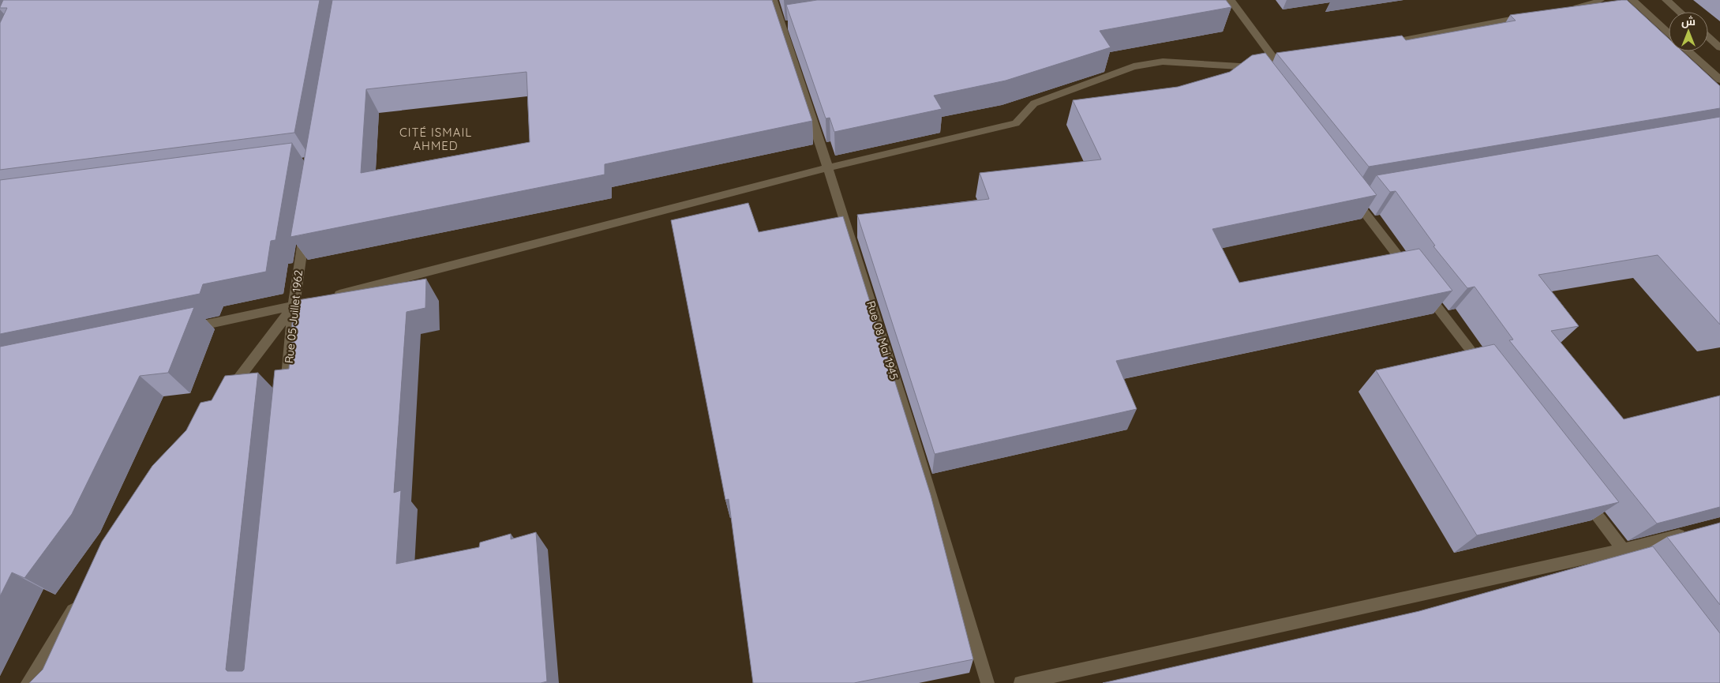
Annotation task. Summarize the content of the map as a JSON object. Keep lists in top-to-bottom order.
{
  "streets": {
    "street": ["Rue 05 Juillet 1962", "Rue 08 Mai 1945"]
  },
  "districts": ["CITÉ ISMAIL AHMED"],
  "north": "top"
}
